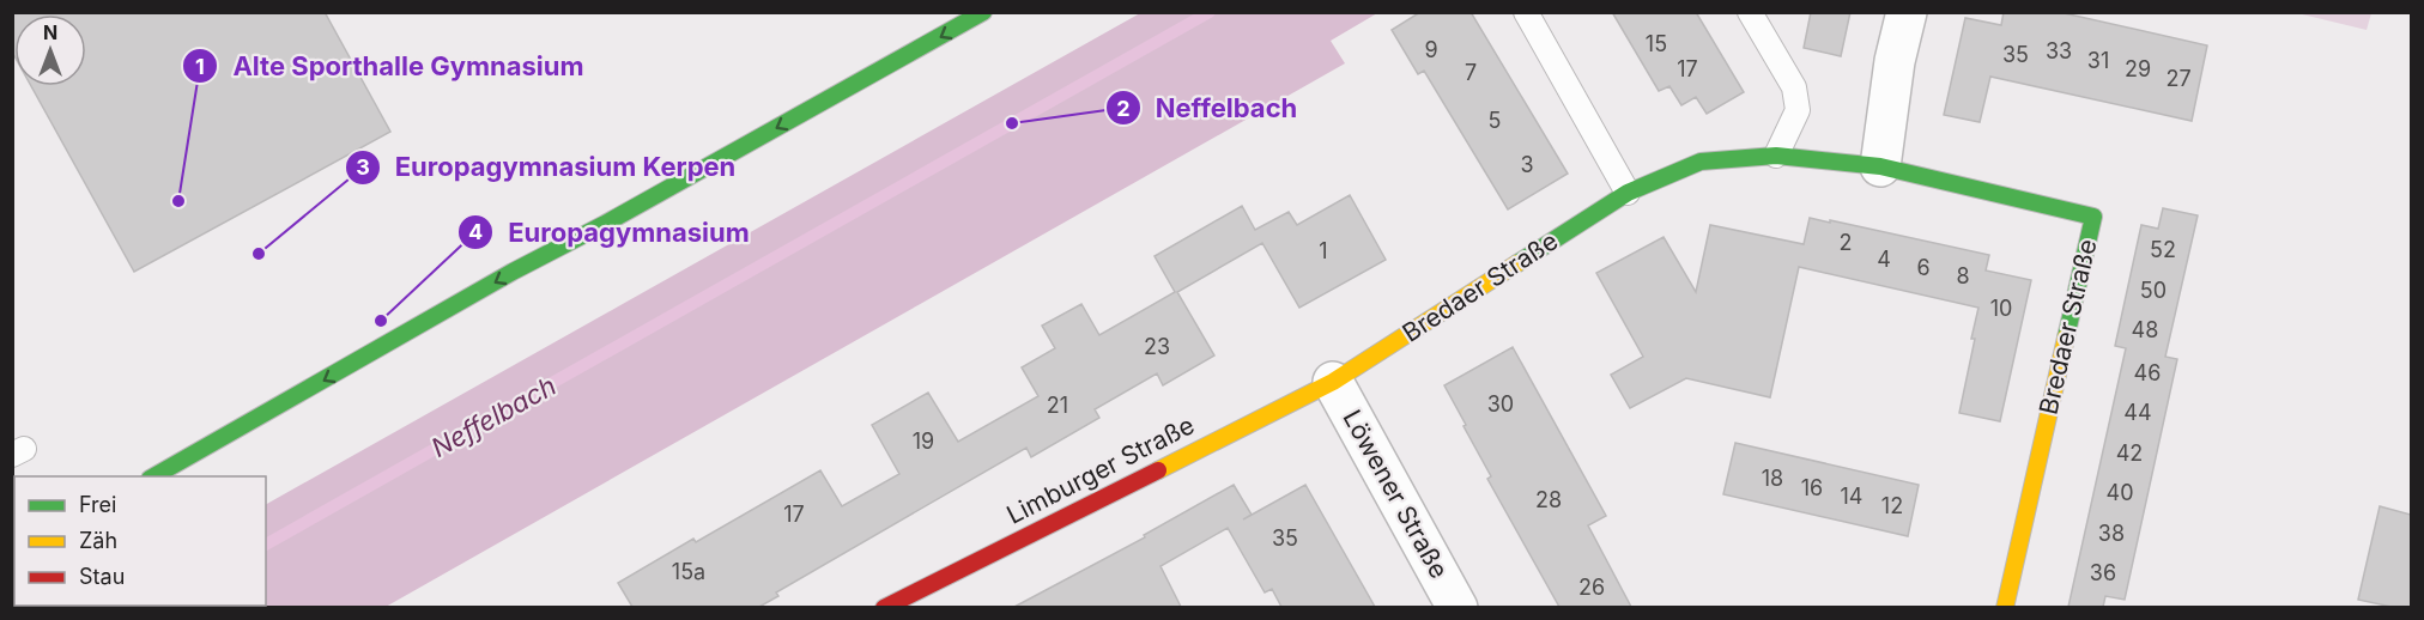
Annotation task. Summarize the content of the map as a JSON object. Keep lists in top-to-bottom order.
{
  "streets": {
    "street": ["Bredaer Straße", "Limburger Straße", "Löwener Straße"]
  },
  "crossings": [
    ["Bredaer Straße", "Limburger Straße"],
    ["Bredaer Straße", "Löwener Straße"],
    ["Limburger Straße", "Löwener Straße"]
  ],
  "water": ["Neffelbach"],
  "places": [
    "Neffelbach",
    "Alte Sporthalle Gymnasium",
    "Europagymnasium Kerpen",
    "Europagymnasium"
  ],
  "house_numbers": [
    "15",
    "9",
    "33",
    "35",
    "31",
    "17",
    "29",
    "7",
    "27",
    "5",
    "3",
    "2",
    "52",
    "1",
    "4",
    "6",
    "8",
    "50",
    "10",
    "48",
    "23",
    "46",
    "30",
    "21",
    "44",
    "19",
    "42",
    "18",
    "16",
    "40",
    "14",
    "28",
    "12",
    "17",
    "38",
    "35",
    "15a",
    "36",
    "26"
  ],
  "legend": ["Frei", "Zäh", "Stau"],
  "north": "top"
}
